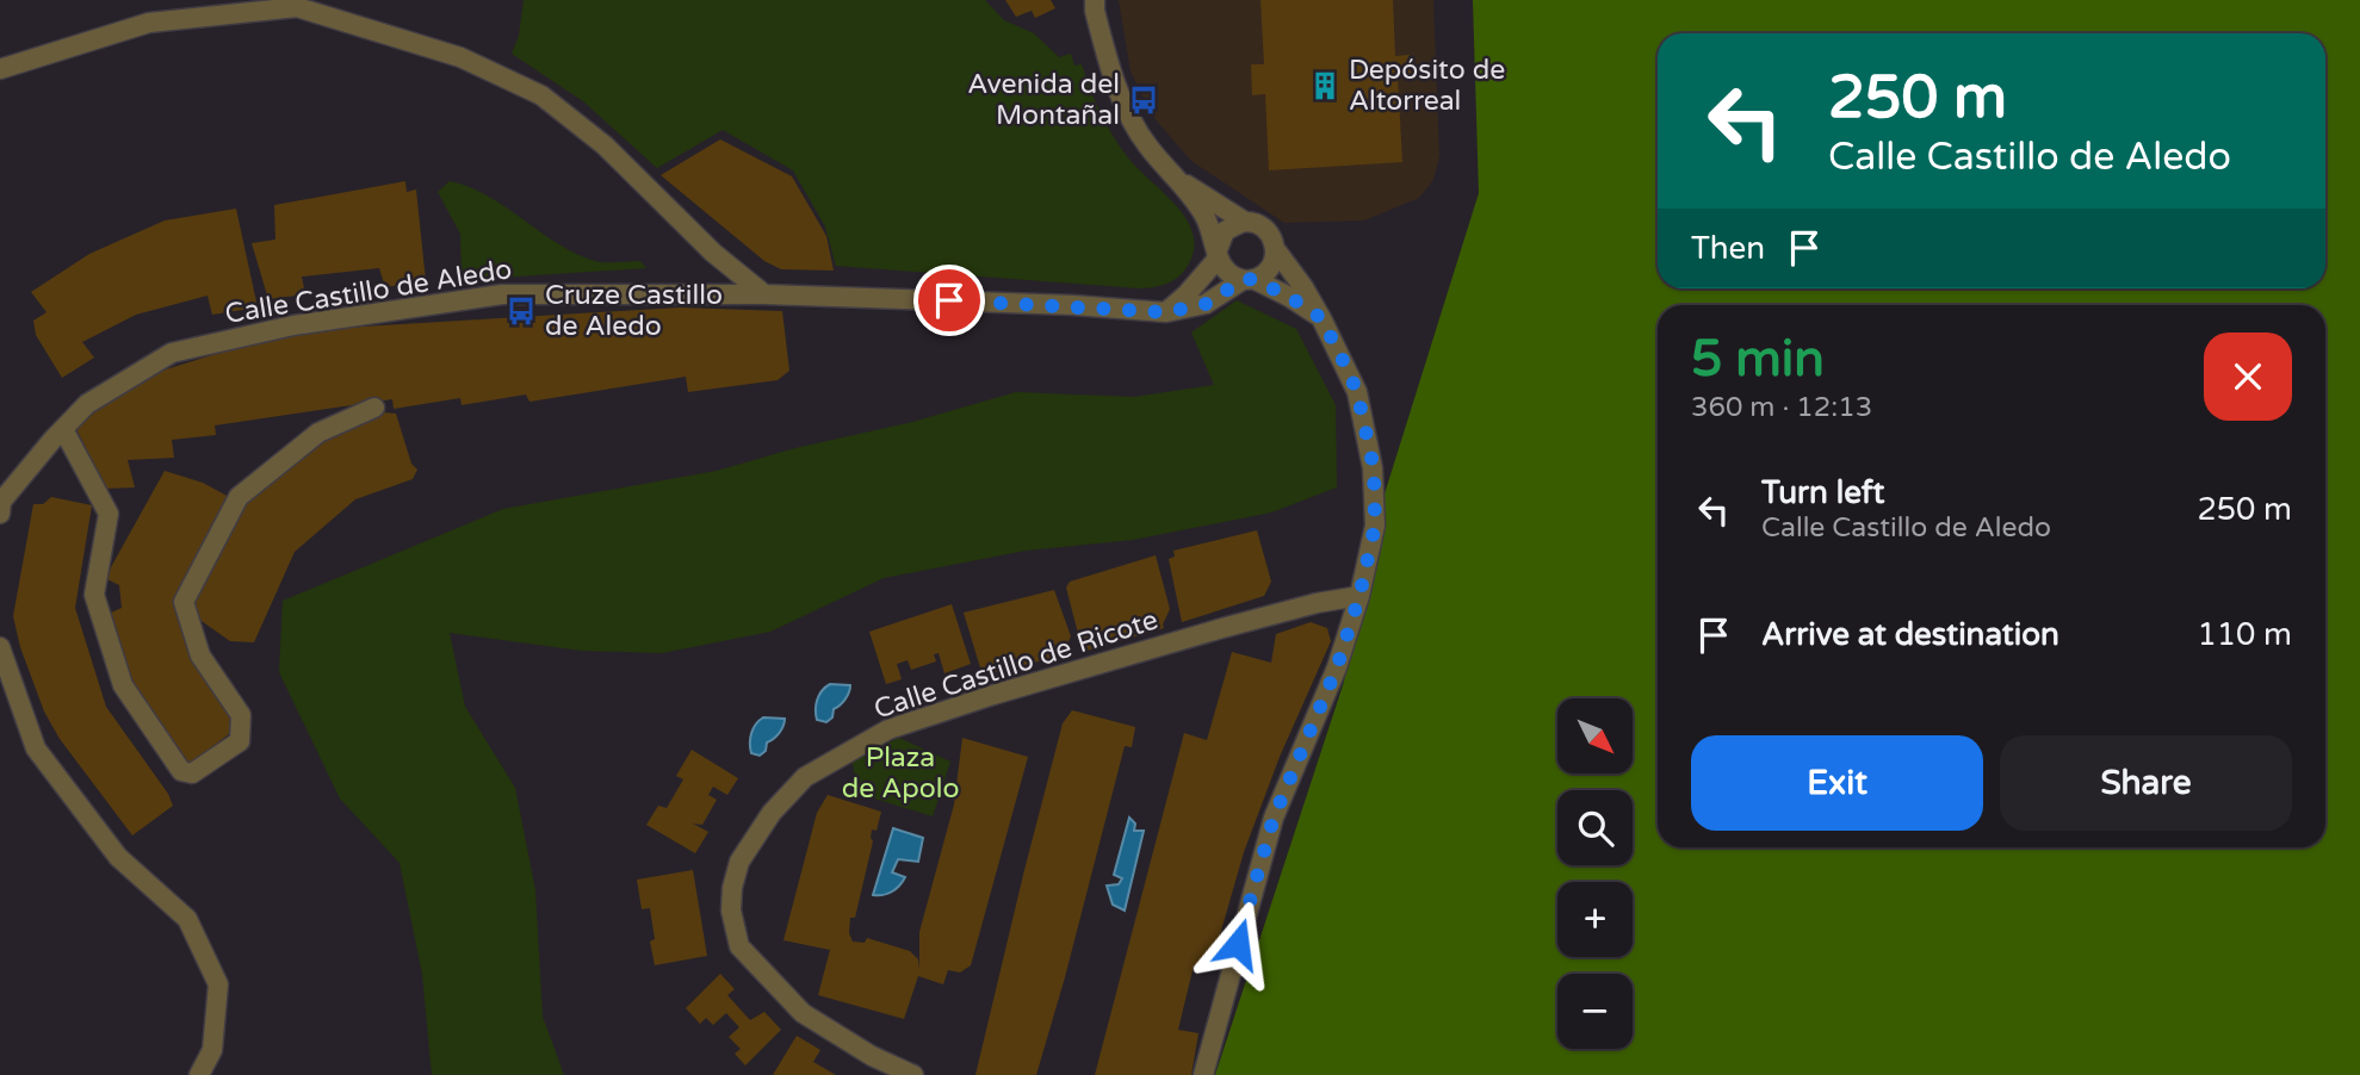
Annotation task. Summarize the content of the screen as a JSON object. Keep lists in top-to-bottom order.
{
  "streets": {
    "street": ["Calle Castillo de Aledo", "Calle Castillo de Ricote"]
  },
  "parks": ["Plaza de Apolo"],
  "places": {
    "building": ["Depósito de Altorreal"],
    "bus stop": ["Avenida del Montañal", "Cruze Castillo de Aledo"]
  },
  "north": "bottom right",
  "page": {
    "turn": ["250 m", "Calle Castillo de Aledo"],
    "then": "Then",
    "heading": ["5 min", "360 m · 12:13"],
    "list": [
      {
        "name": "Turn left",
        "note": "Calle Castillo de Aledo",
        "value": "250 m"
      },
      {
        "name": "Arrive at destination",
        "value": "110 m"
      }
    ],
    "map_buttons": ["+", "−"],
    "buttons": ["Exit", "Share"]
  }
}
